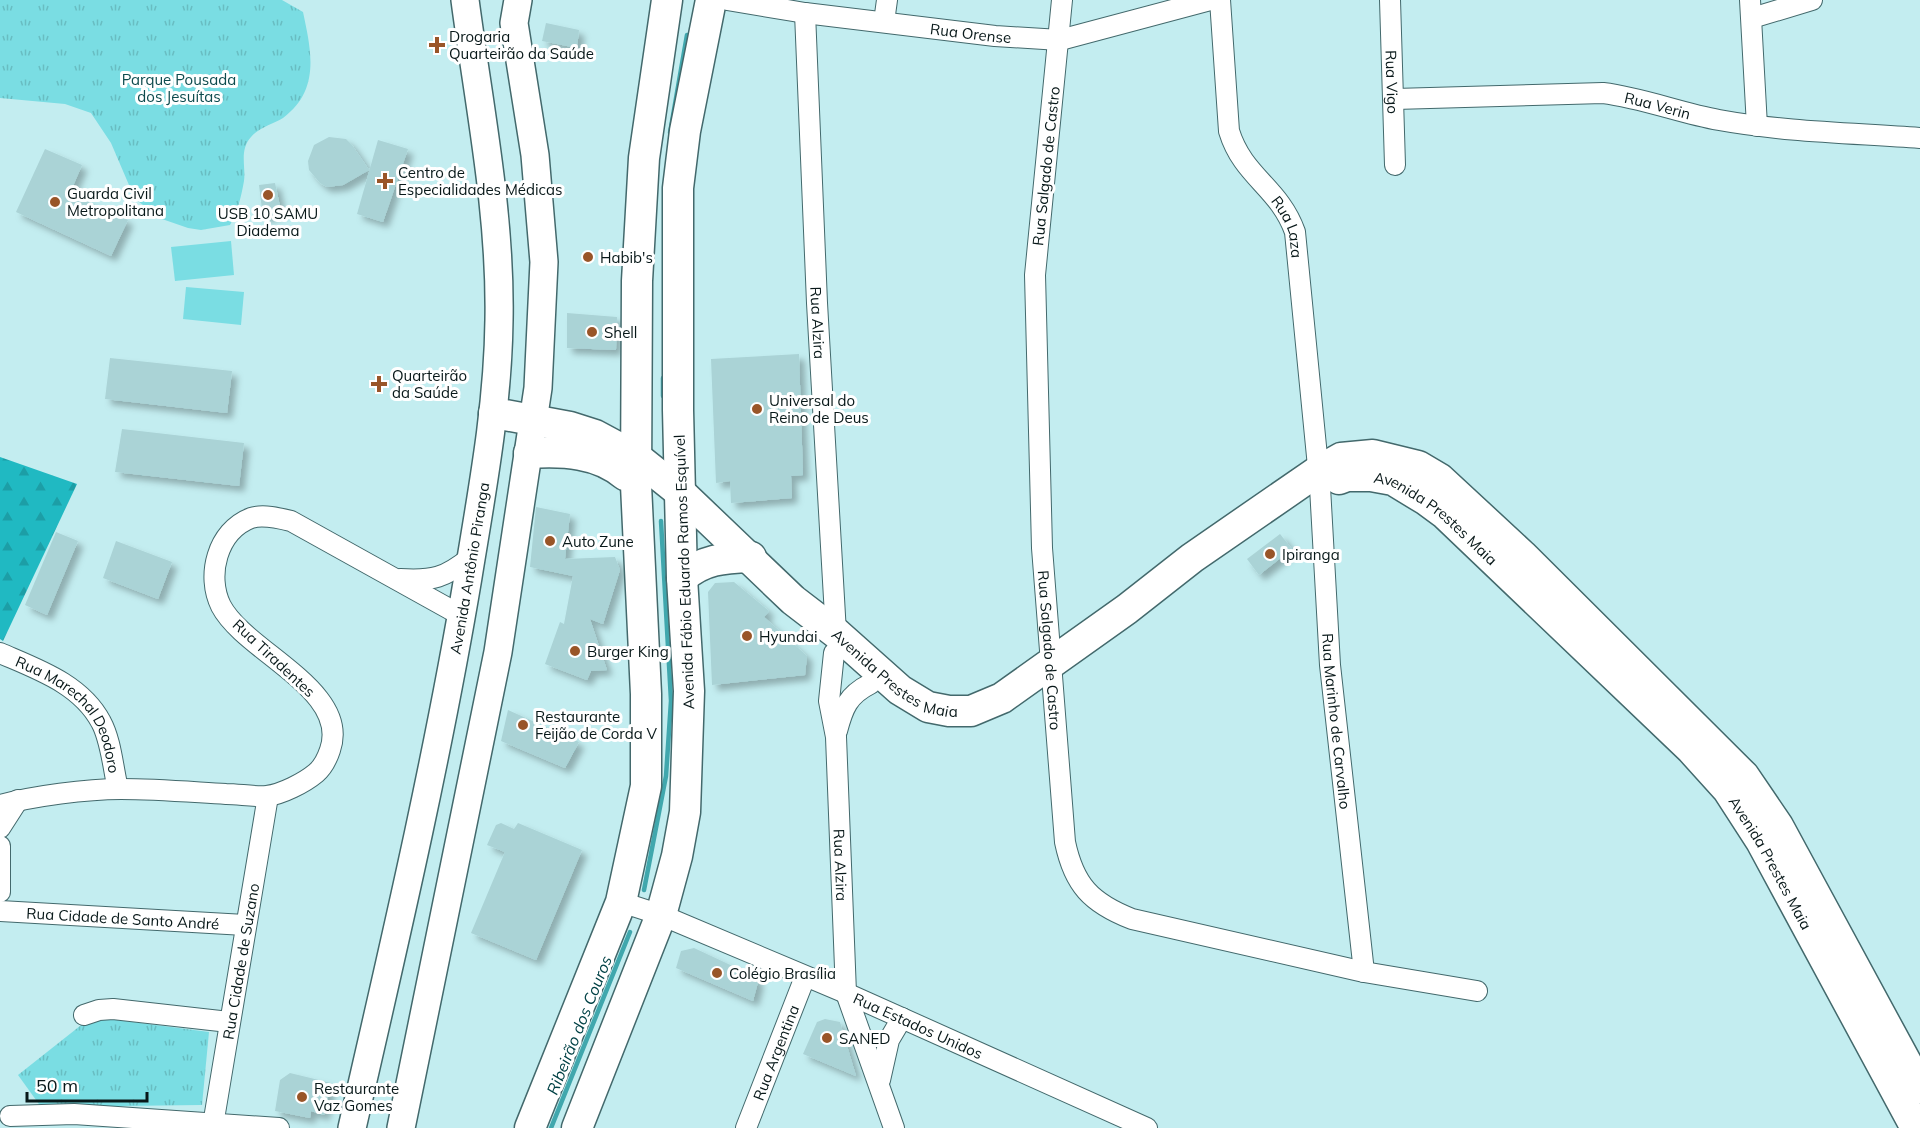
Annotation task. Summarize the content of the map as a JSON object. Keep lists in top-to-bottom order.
{
  "streets": {
    "main road": ["Avenida Prestes Maia", "Avenida Antônio Piranga", "Avenida Fábio Eduardo Ramos Esquível"],
    "street": [
      "Rua Orense",
      "Rua Vigo",
      "Rua Verin",
      "Rua Salgado de Castro",
      "Rua Laza",
      "Rua Alzira",
      "Rua Tiradentes",
      "Rua Marechal Deodoro",
      "Rua Marinho de Carvalho",
      "Rua Cidade de Santo André",
      "Rua Cidade de Suzano",
      "Rua Estados Unidos",
      "Rua Argentina"
    ]
  },
  "crossings": [
    ["Rua Orense", "Rua Salgado de Castro"],
    ["Rua Orense", "Rua Alzira"],
    ["Rua Vigo", "Rua Verin"],
    ["Rua Salgado de Castro", "Avenida Prestes Maia"],
    ["Rua Salgado de Castro", "Rua Marinho de Carvalho"],
    ["Rua Laza", "Avenida Prestes Maia"],
    ["Rua Laza", "Rua Marinho de Carvalho"],
    ["Rua Alzira", "Avenida Prestes Maia"],
    ["Rua Alzira", "Rua Estados Unidos"],
    ["Avenida Prestes Maia", "Avenida Antônio Piranga"],
    ["Avenida Prestes Maia", "Avenida Fábio Eduardo Ramos Esquível"],
    ["Avenida Prestes Maia", "Rua Marinho de Carvalho"],
    ["Avenida Antônio Piranga", "Rua Tiradentes"],
    ["Avenida Fábio Eduardo Ramos Esquível", "Rua Estados Unidos"],
    ["Rua Tiradentes", "Rua Marechal Deodoro"],
    ["Rua Tiradentes", "Rua Cidade de Suzano"],
    ["Rua Cidade de Santo André", "Rua Cidade de Suzano"],
    ["Rua Estados Unidos", "Rua Argentina"]
  ],
  "water": ["Ribeirão dos Couros"],
  "parks": ["Parque Pousada dos Jesuítas"],
  "places": {
    "health": ["Drogaria Quarteirão da Saúde", "Centro de Especialidades Médicas", "Quarteirão da Saúde"],
    "other": [
      "USB 10 SAMU Diadema",
      "Guarda Civil Metropolitana",
      "Habib's",
      "Shell",
      "Universal do Reino de Deus",
      "Auto Zune",
      "Ipiranga",
      "Hyundai",
      "Burger King",
      "Restaurante Feijão de Corda V",
      "Colégio Brasília",
      "SANED",
      "Restaurante Vaz Gomes"
    ]
  },
  "scale_bar": "50 m"
}
